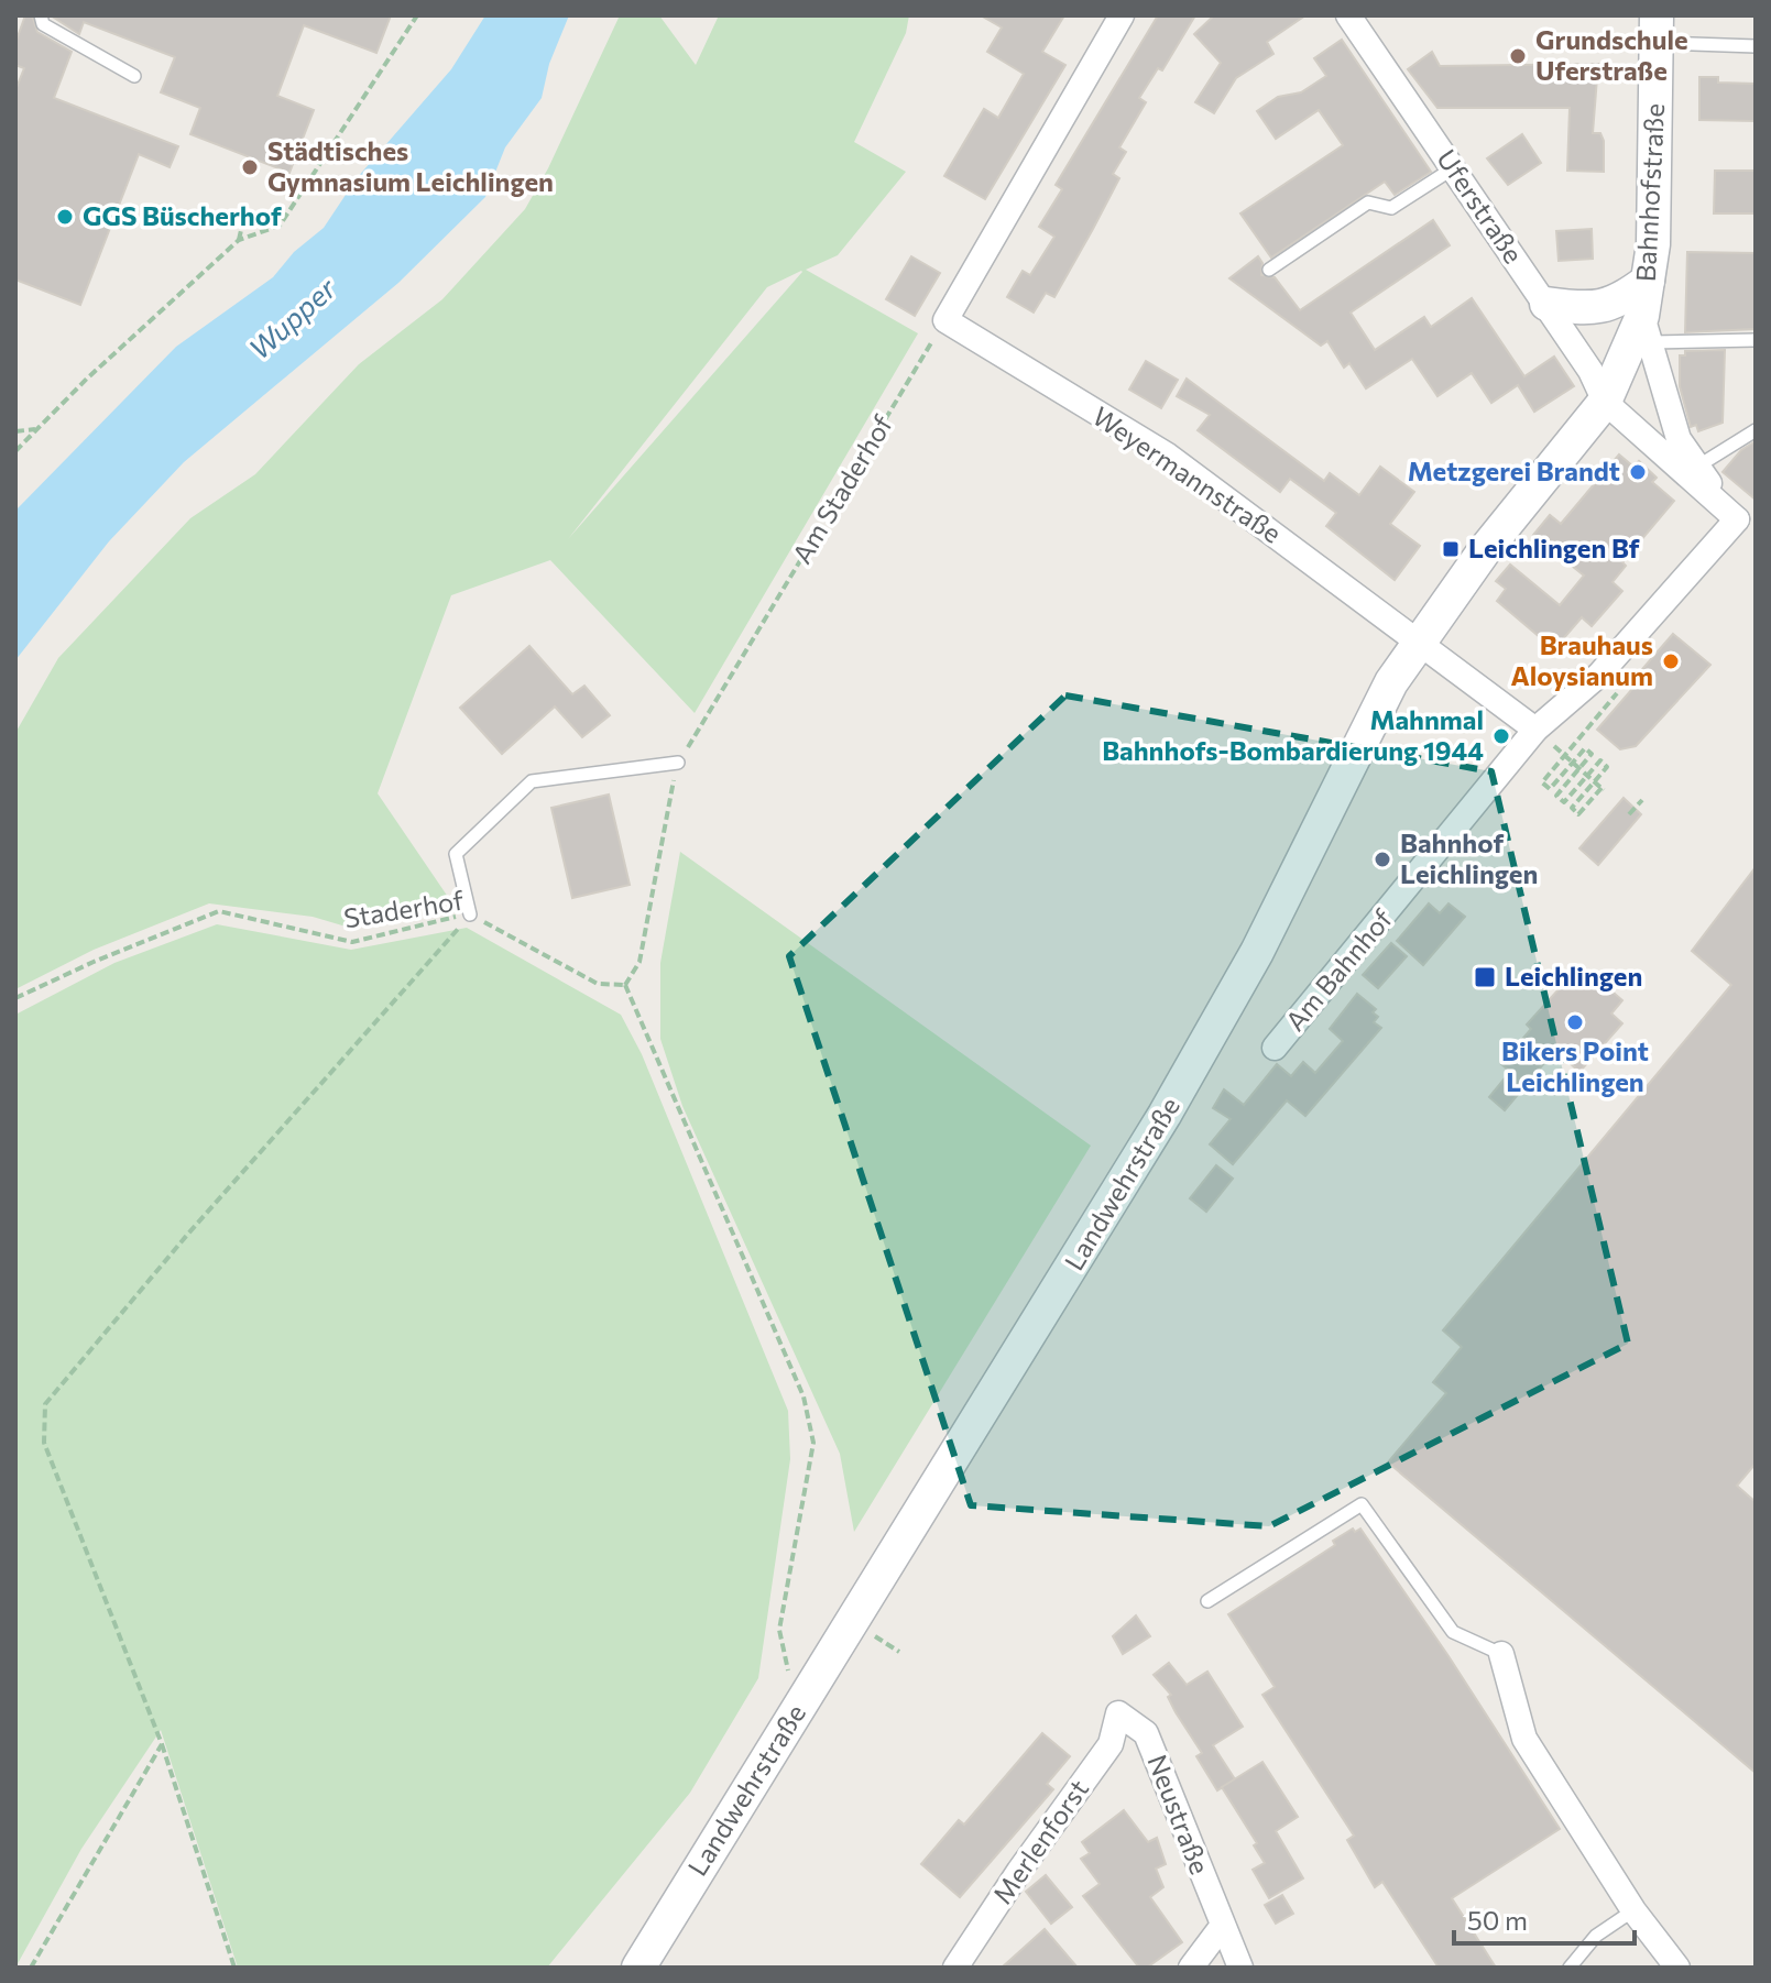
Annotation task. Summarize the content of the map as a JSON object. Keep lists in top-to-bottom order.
{
  "streets": {
    "main road": ["Bahnhofstraße", "Landwehrstraße"],
    "street": [
      "Uferstraße",
      "Weyermannstraße",
      "Am Bahnhof",
      "Neustraße",
      "Merlenforst"
    ],
    "path": ["Am Staderhof", "Staderhof"]
  },
  "crossings": [
    ["Bahnhofstraße", "Uferstraße"],
    ["Bahnhofstraße", "Am Bahnhof"],
    ["Bahnhofstraße", "Landwehrstraße"],
    ["Uferstraße", "Landwehrstraße"],
    ["Weyermannstraße", "Am Staderhof"],
    ["Weyermannstraße", "Landwehrstraße"],
    ["Am Staderhof", "Staderhof"],
    ["Neustraße", "Merlenforst"]
  ],
  "water": ["Wupper"],
  "places": {
    "other": [
      "Grundschule Uferstraße",
      "Städtisches Gymnasium Leichlingen",
      "GGS Büscherhof",
      "Metzgerei Brandt",
      "Brauhaus Aloysianum",
      "Mahnmal Bahnhofs-Bombardierung 1944",
      "Bahnhof Leichlingen",
      "Bikers Point Leichlingen"
    ],
    "transit": ["Leichlingen Bf", "Leichlingen"]
  },
  "scale_bar": "50 m"
}
